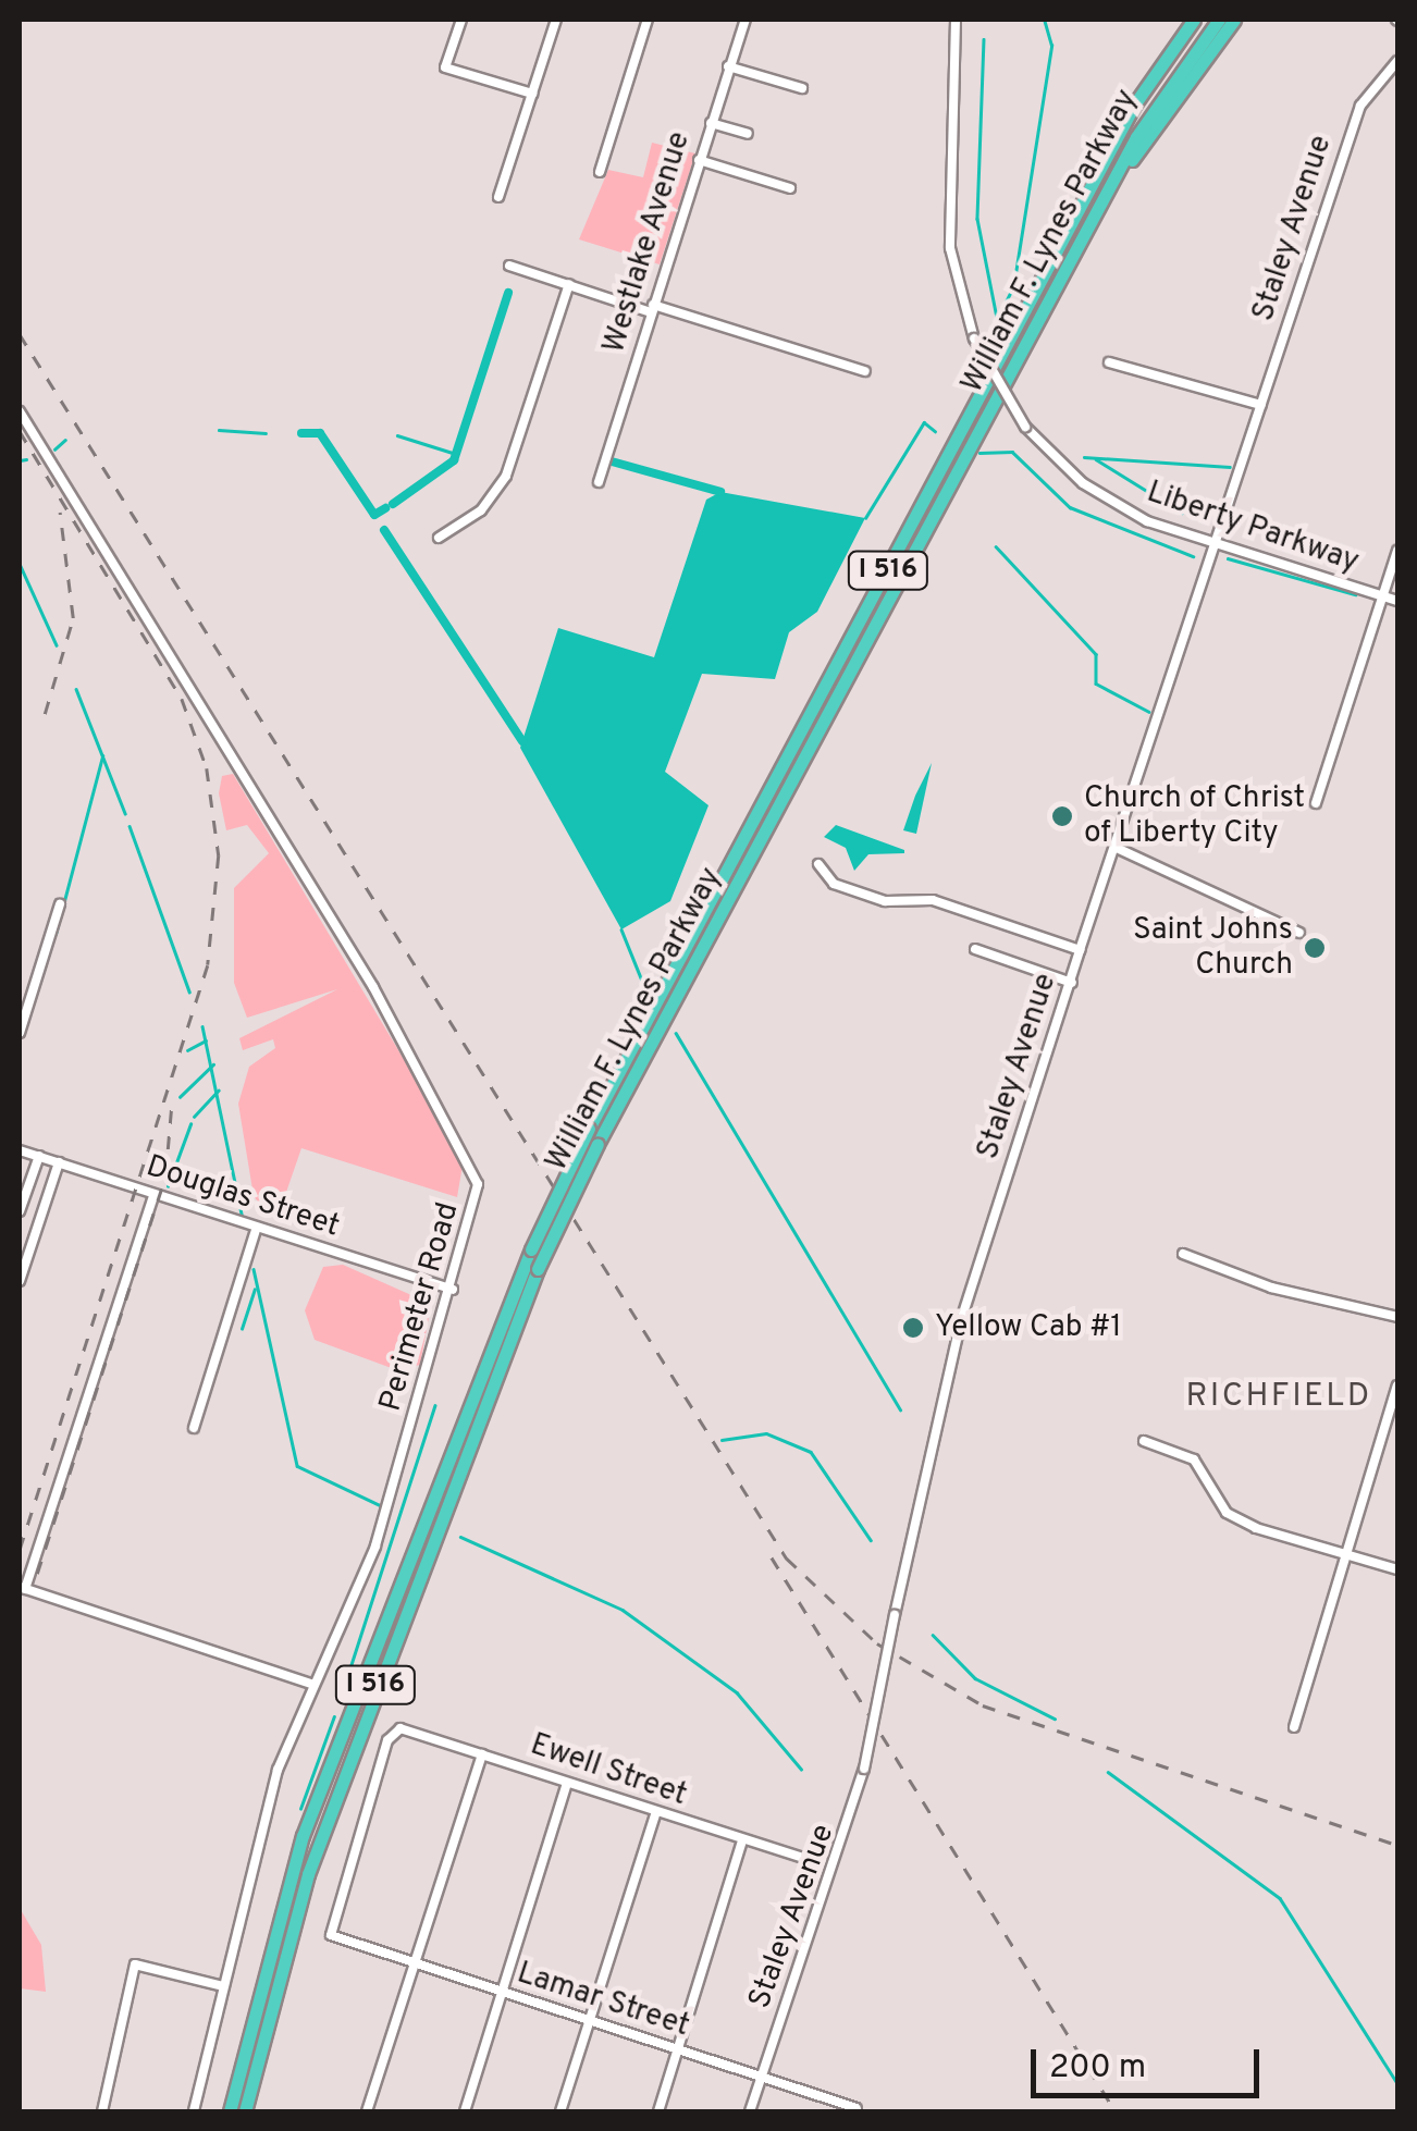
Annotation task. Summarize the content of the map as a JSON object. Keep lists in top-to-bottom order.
{
  "streets": {
    "highway": ["William F. Lynes Parkway", "I 516"],
    "street": [
      "Staley Avenue",
      "Westlake Avenue",
      "Liberty Parkway",
      "Douglas Street",
      "Perimeter Road",
      "Ewell Street",
      "Lamar Street"
    ]
  },
  "crossings": [
    ["Staley Avenue", "Liberty Parkway"],
    ["Staley Avenue", "Lamar Street"],
    ["Douglas Street", "Perimeter Road"],
    ["Ewell Street", "Lamar Street"]
  ],
  "districts": ["RICHFIELD"],
  "places": ["Church of Christ of Liberty City", "Saint Johns Church", "Yellow Cab #1"],
  "scale_bar": "200 m"
}
